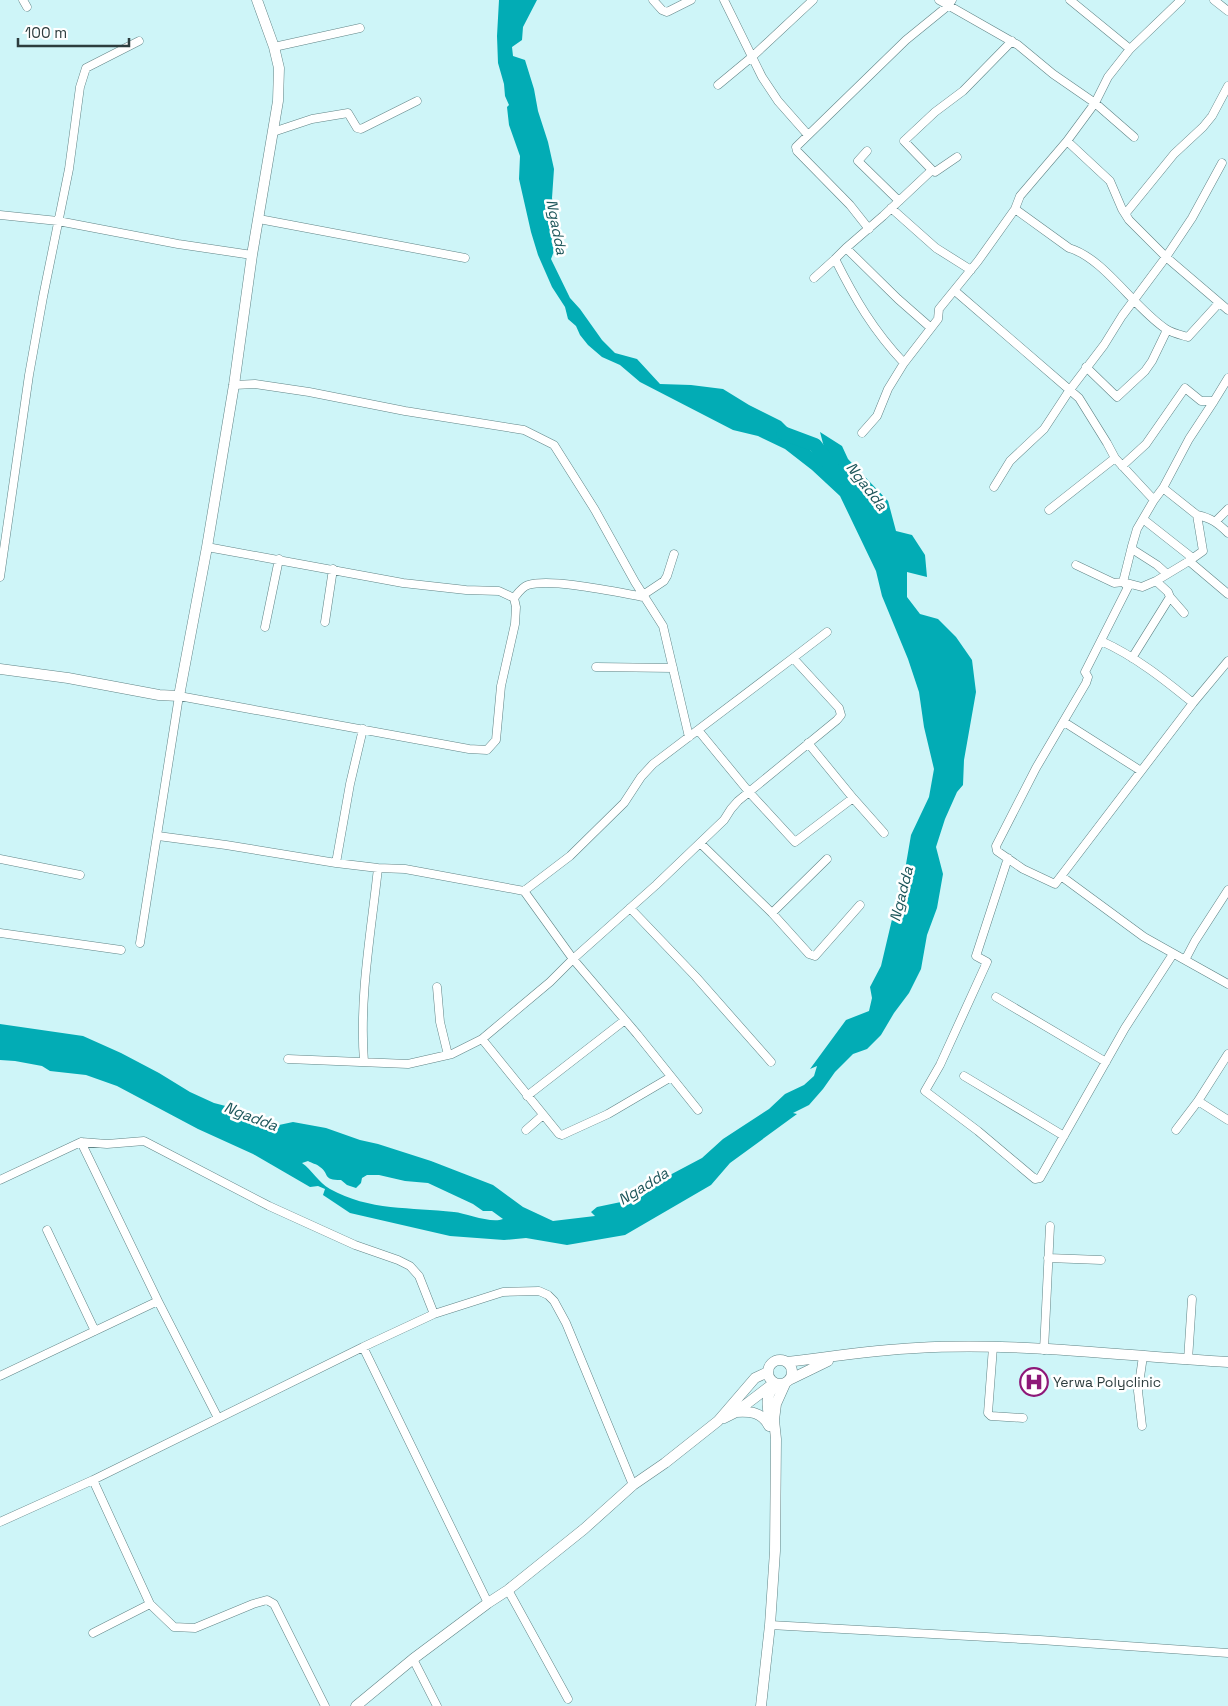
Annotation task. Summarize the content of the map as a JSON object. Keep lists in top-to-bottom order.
{
  "water": ["Ngadda"],
  "places": {
    "hospital": ["Yerwa Polyclinic"]
  },
  "scale_bar": "100 m"
}
